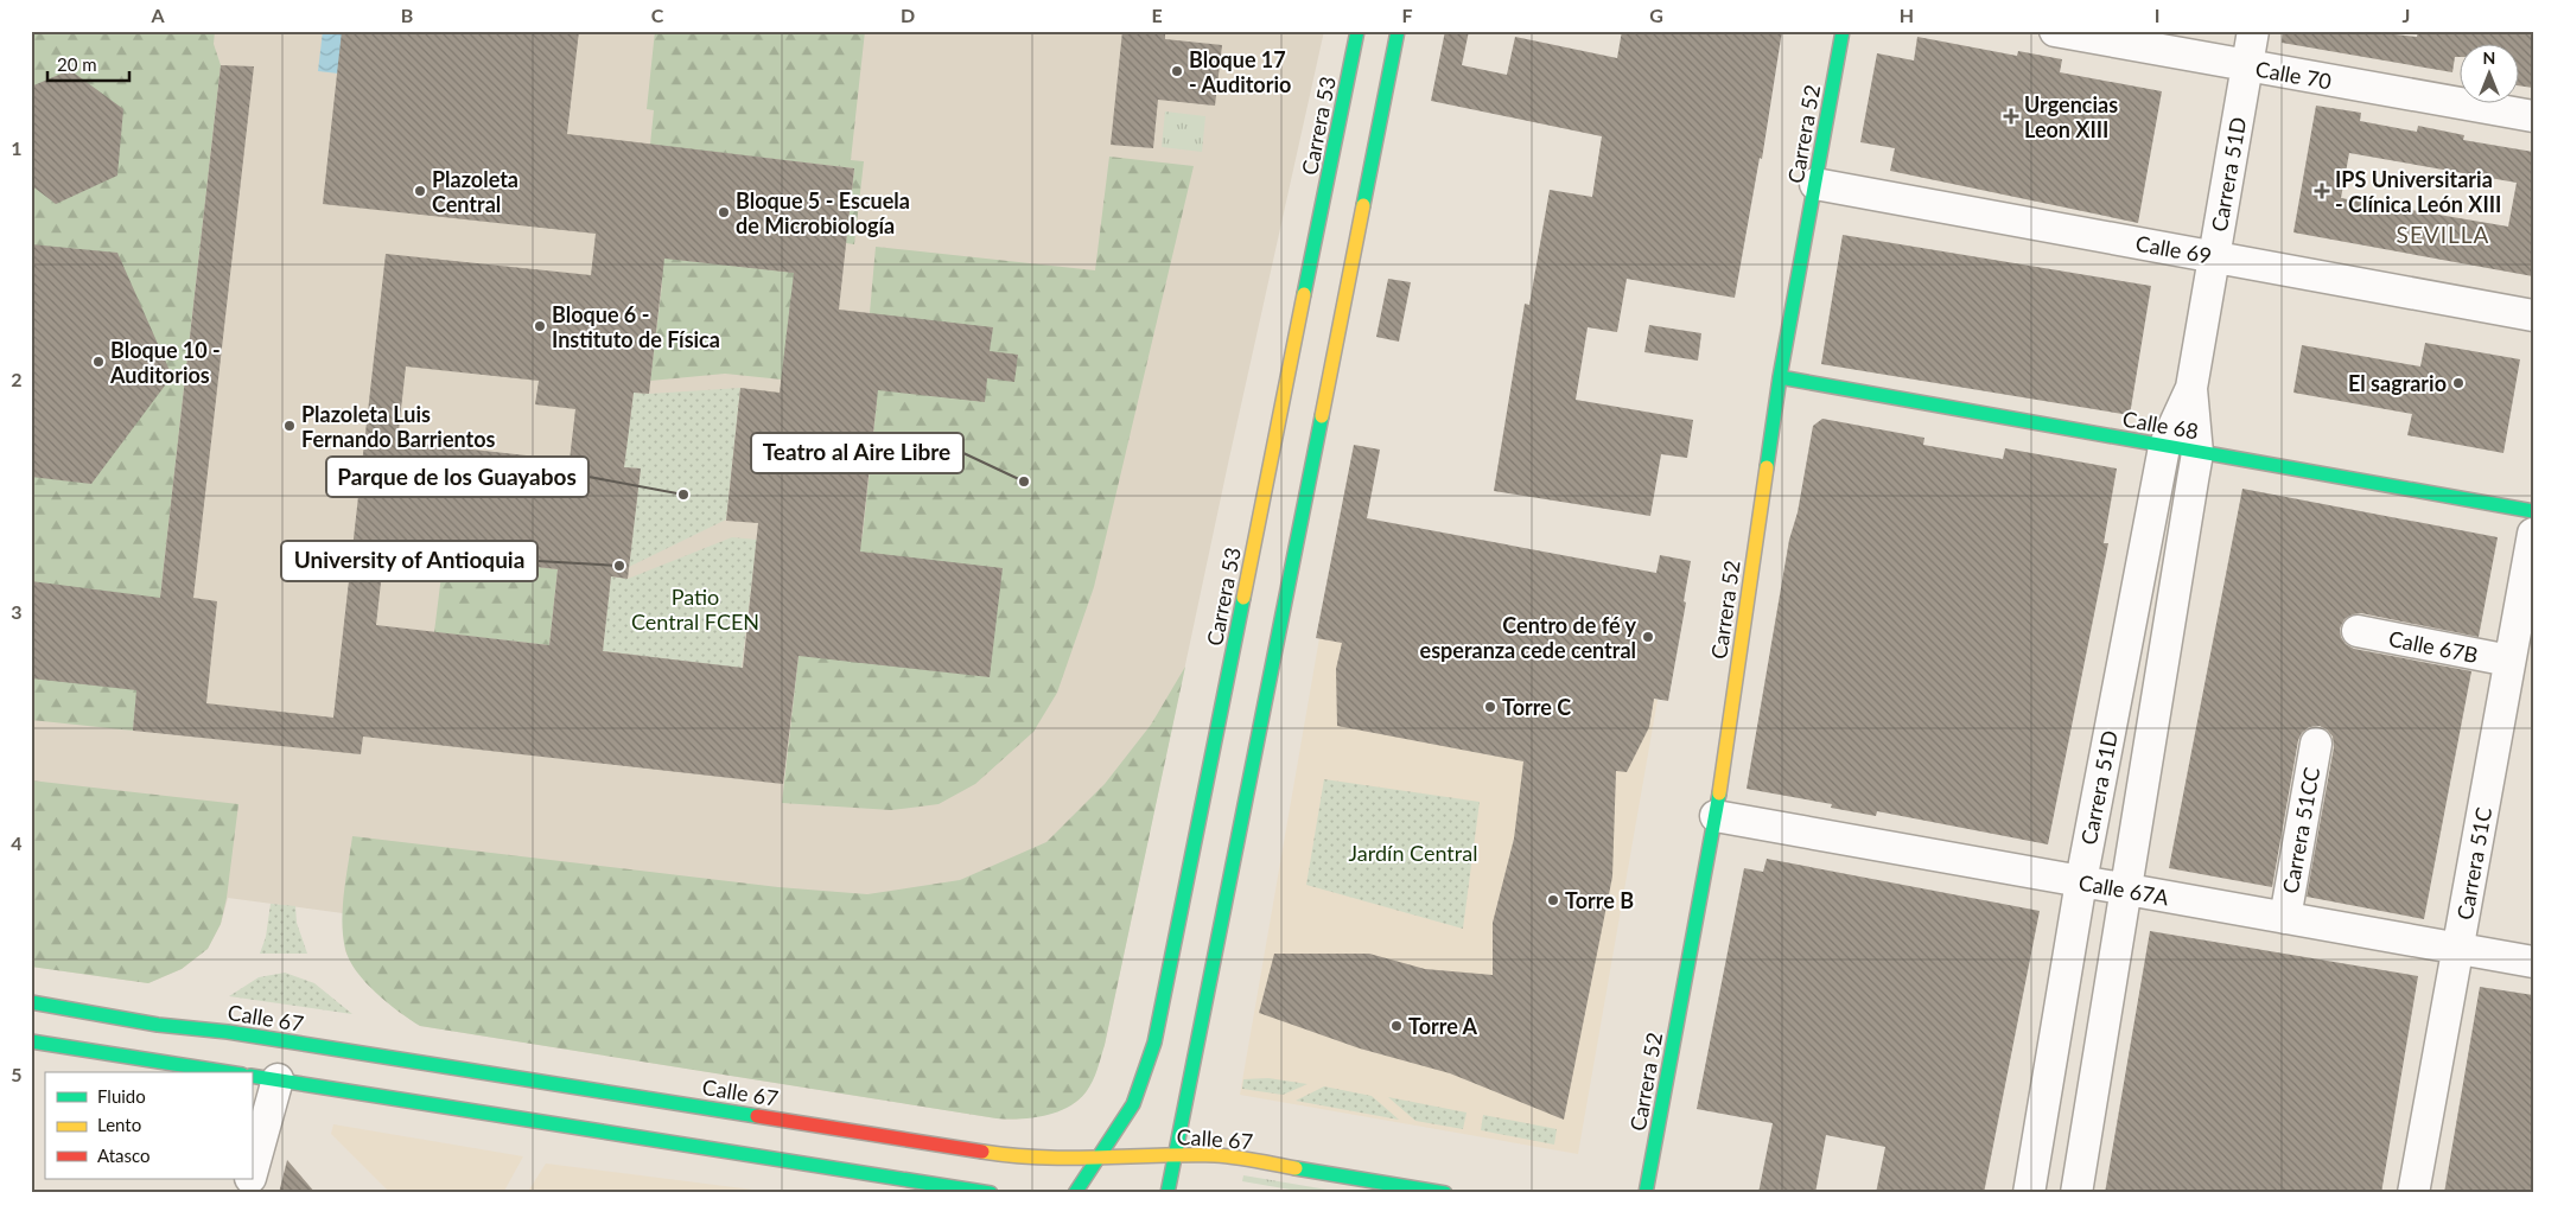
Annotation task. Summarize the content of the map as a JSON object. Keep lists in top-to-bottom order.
{
  "streets": {
    "main road": [
      "Carrera 53",
      "Carrera 52",
      "Calle 68",
      "Calle 67"
    ],
    "street": [
      "Calle 70",
      "Carrera 51D",
      "Calle 69",
      "Calle 67B",
      "Carrera 51CC",
      "Carrera 51C",
      "Calle 67A"
    ]
  },
  "crossings": [
    ["Calle 70", "Carrera 51D"],
    ["Carrera 53", "Calle 67"],
    ["Carrera 52", "Calle 69"],
    ["Carrera 52", "Calle 68"],
    ["Carrera 52", "Calle 67A"],
    ["Carrera 51D", "Calle 69"],
    ["Carrera 51D", "Calle 68"],
    ["Carrera 51D", "Calle 67A"],
    ["Calle 67B", "Carrera 51C"],
    ["Carrera 51CC", "Calle 67A"],
    ["Carrera 51C", "Calle 67A"]
  ],
  "districts": ["SEVILLA"],
  "parks": ["Patio Central FCEN", "Jardín Central"],
  "places": {
    "other": [
      "Bloque 17 - Auditorio",
      "Plazoleta Central",
      "Bloque 5 - Escuela de Microbiología",
      "Bloque 6 - Instituto de Física",
      "Bloque 10 - Auditorios",
      "El sagrario",
      "Plazoleta Luis Fernando Barrientos",
      "Teatro al Aire Libre",
      "Parque de los Guayabos",
      "University of Antioquia",
      "Centro de fé y esperanza cede central",
      "Torre C",
      "Torre B",
      "Torre A"
    ],
    "health": ["Urgencias Leon XIII", "IPS Universitaria - Clínica León XIII"]
  },
  "legend": ["Fluido", "Lento", "Atasco"],
  "scale_bar": "20 m",
  "north": "top",
  "grid": {
    "columns": [
      "A",
      "B",
      "C",
      "D",
      "E",
      "F",
      "G",
      "H",
      "I",
      "J"
    ],
    "rows": [
      "1",
      "2",
      "3",
      "4",
      "5"
    ]
  }
}
